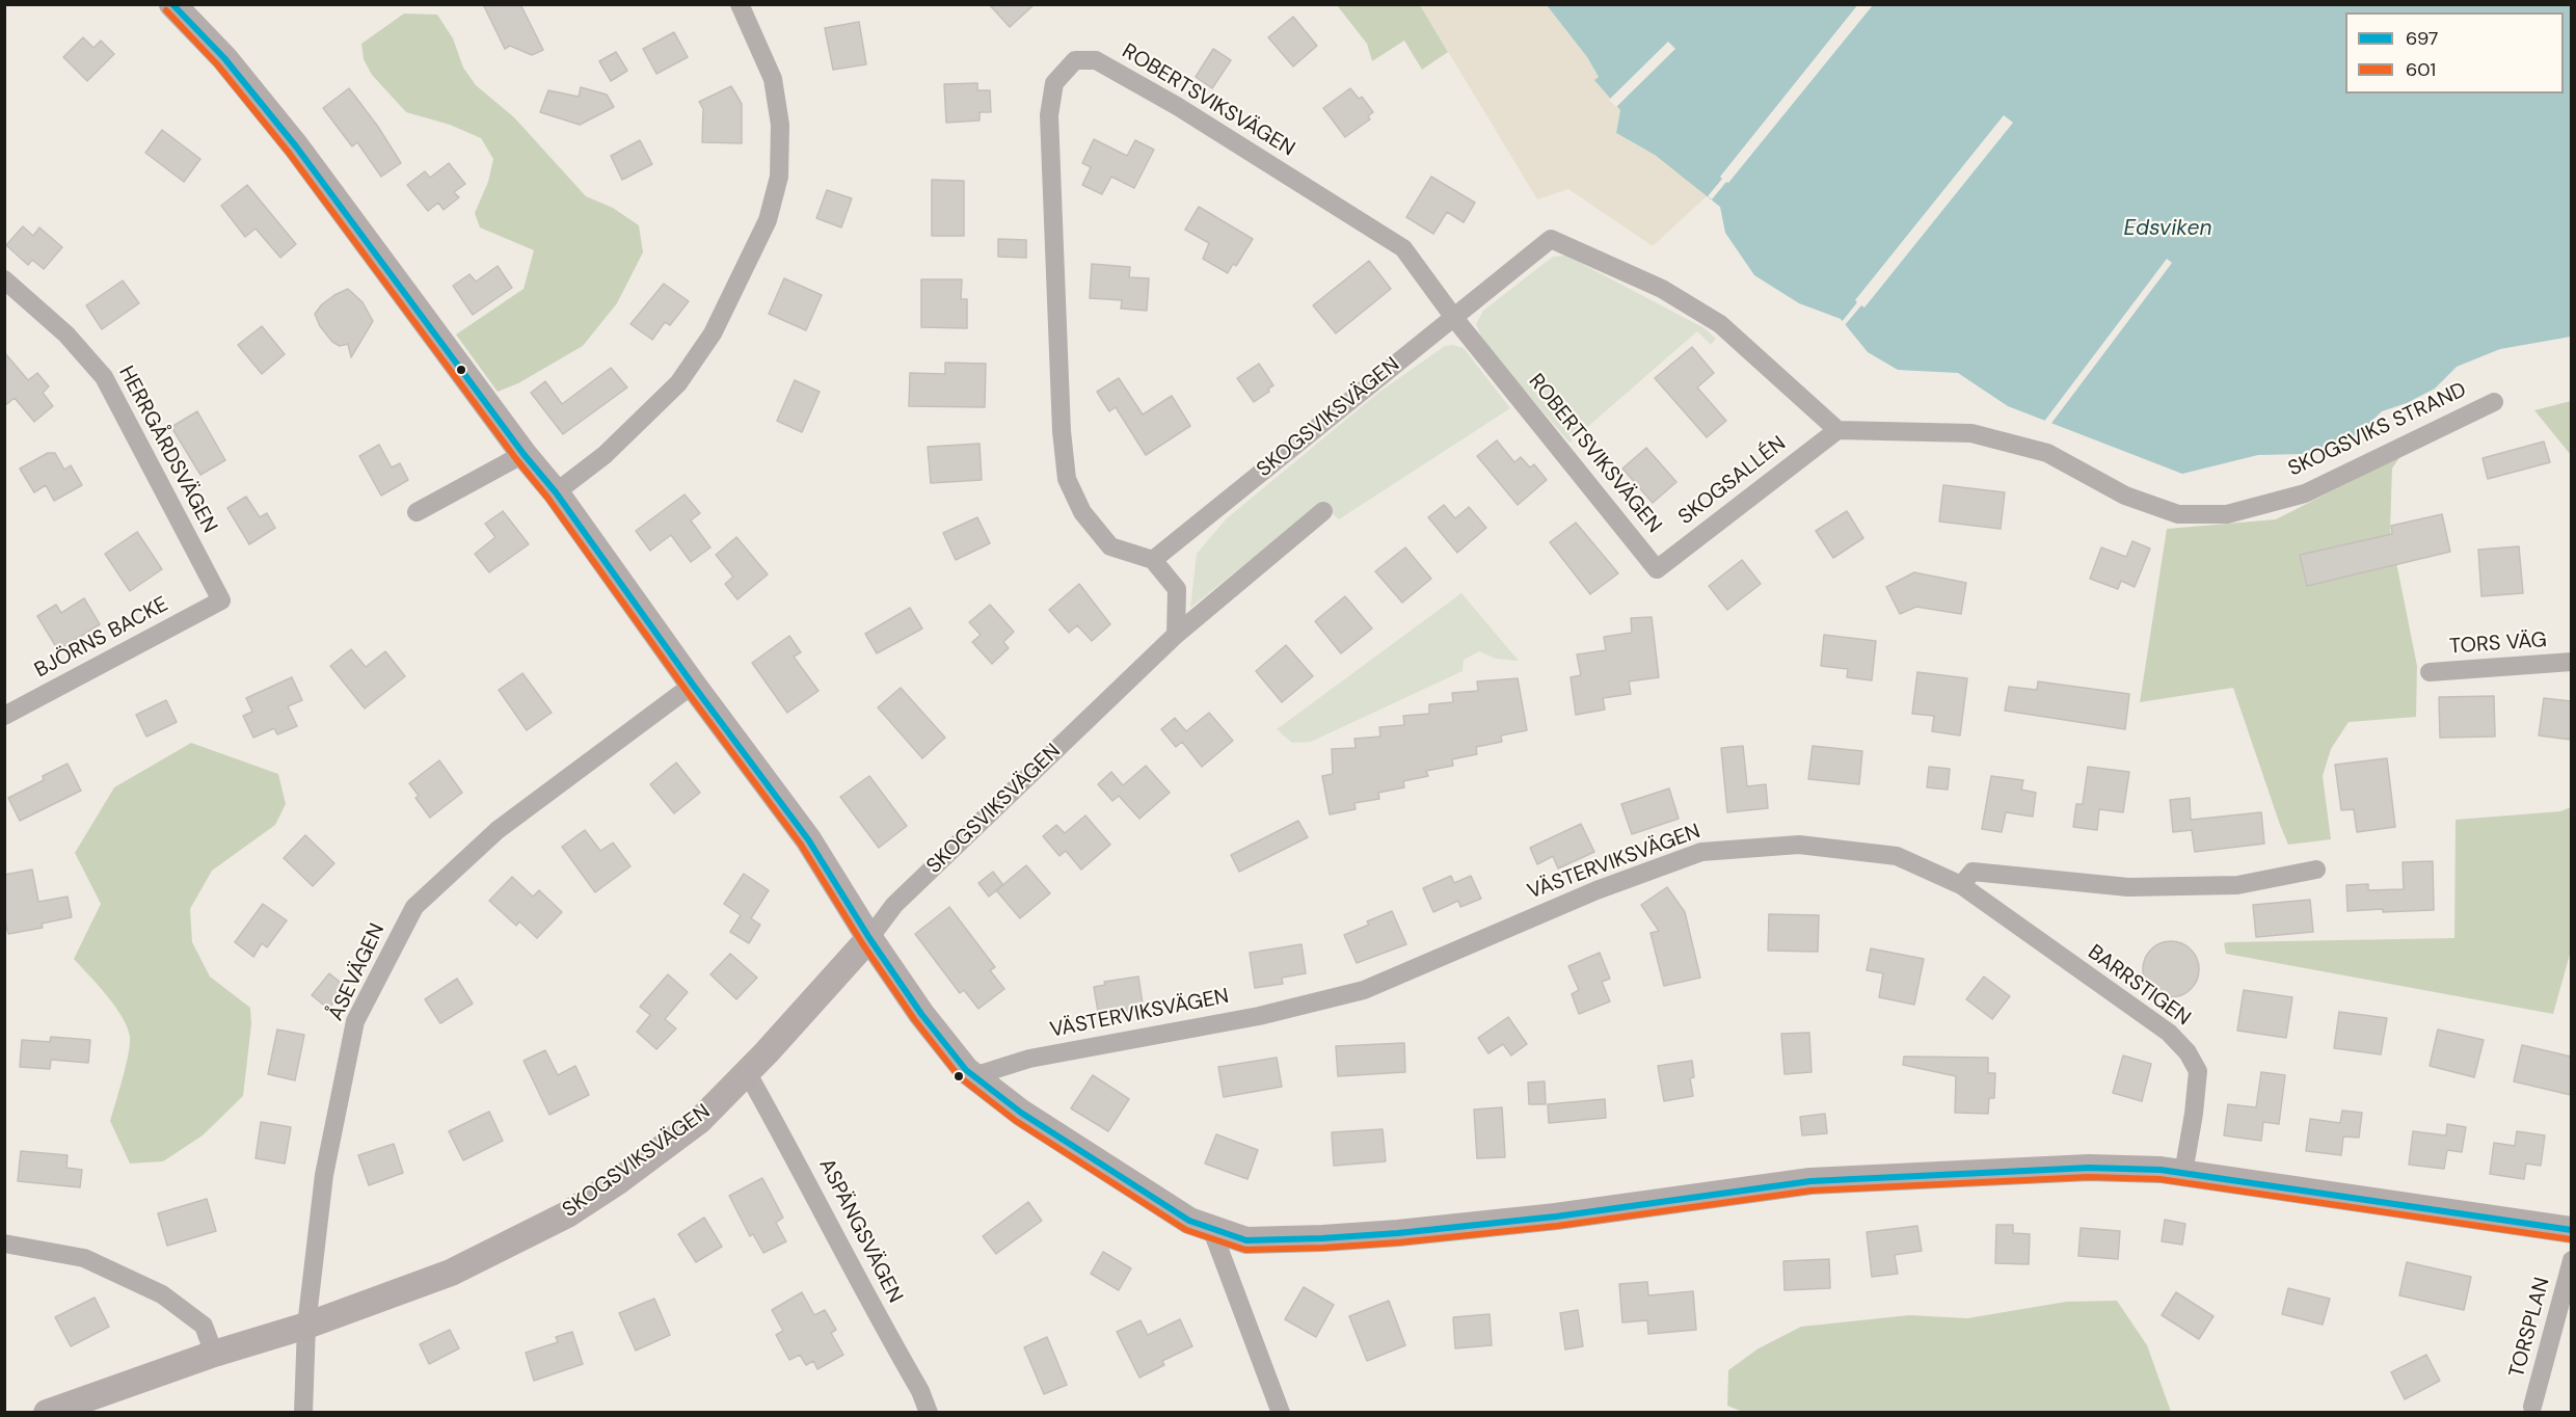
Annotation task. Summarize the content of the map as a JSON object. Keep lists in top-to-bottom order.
{
  "streets": {
    "street": [
      "ROBERTSVIKSVÄGEN",
      "SKOGSVIKSVÄGEN",
      "SKOGSVIKS STRAND",
      "HERRGÅRDSVÄGEN",
      "SKOGSALLÉN",
      "BJÖRNS BACKE",
      "TORS VÄG",
      "VÄSTERVIKSVÄGEN",
      "ÅSEVÄGEN",
      "BARRSTIGEN",
      "ASPÄNGSVÄGEN",
      "TORSPLAN"
    ]
  },
  "crossings": [
    ["ROBERTSVIKSVÄGEN", "SKOGSVIKSVÄGEN"],
    ["ROBERTSVIKSVÄGEN", "SKOGSALLÉN"],
    ["SKOGSVIKSVÄGEN", "ÅSEVÄGEN"],
    ["SKOGSVIKSVÄGEN", "ASPÄNGSVÄGEN"],
    ["SKOGSVIKS STRAND", "SKOGSALLÉN"],
    ["HERRGÅRDSVÄGEN", "BJÖRNS BACKE"],
    ["VÄSTERVIKSVÄGEN", "BARRSTIGEN"]
  ],
  "water": ["Edsviken"],
  "lines": ["transit line 697", "transit line 601"],
  "legend": ["697", "601"]
}
